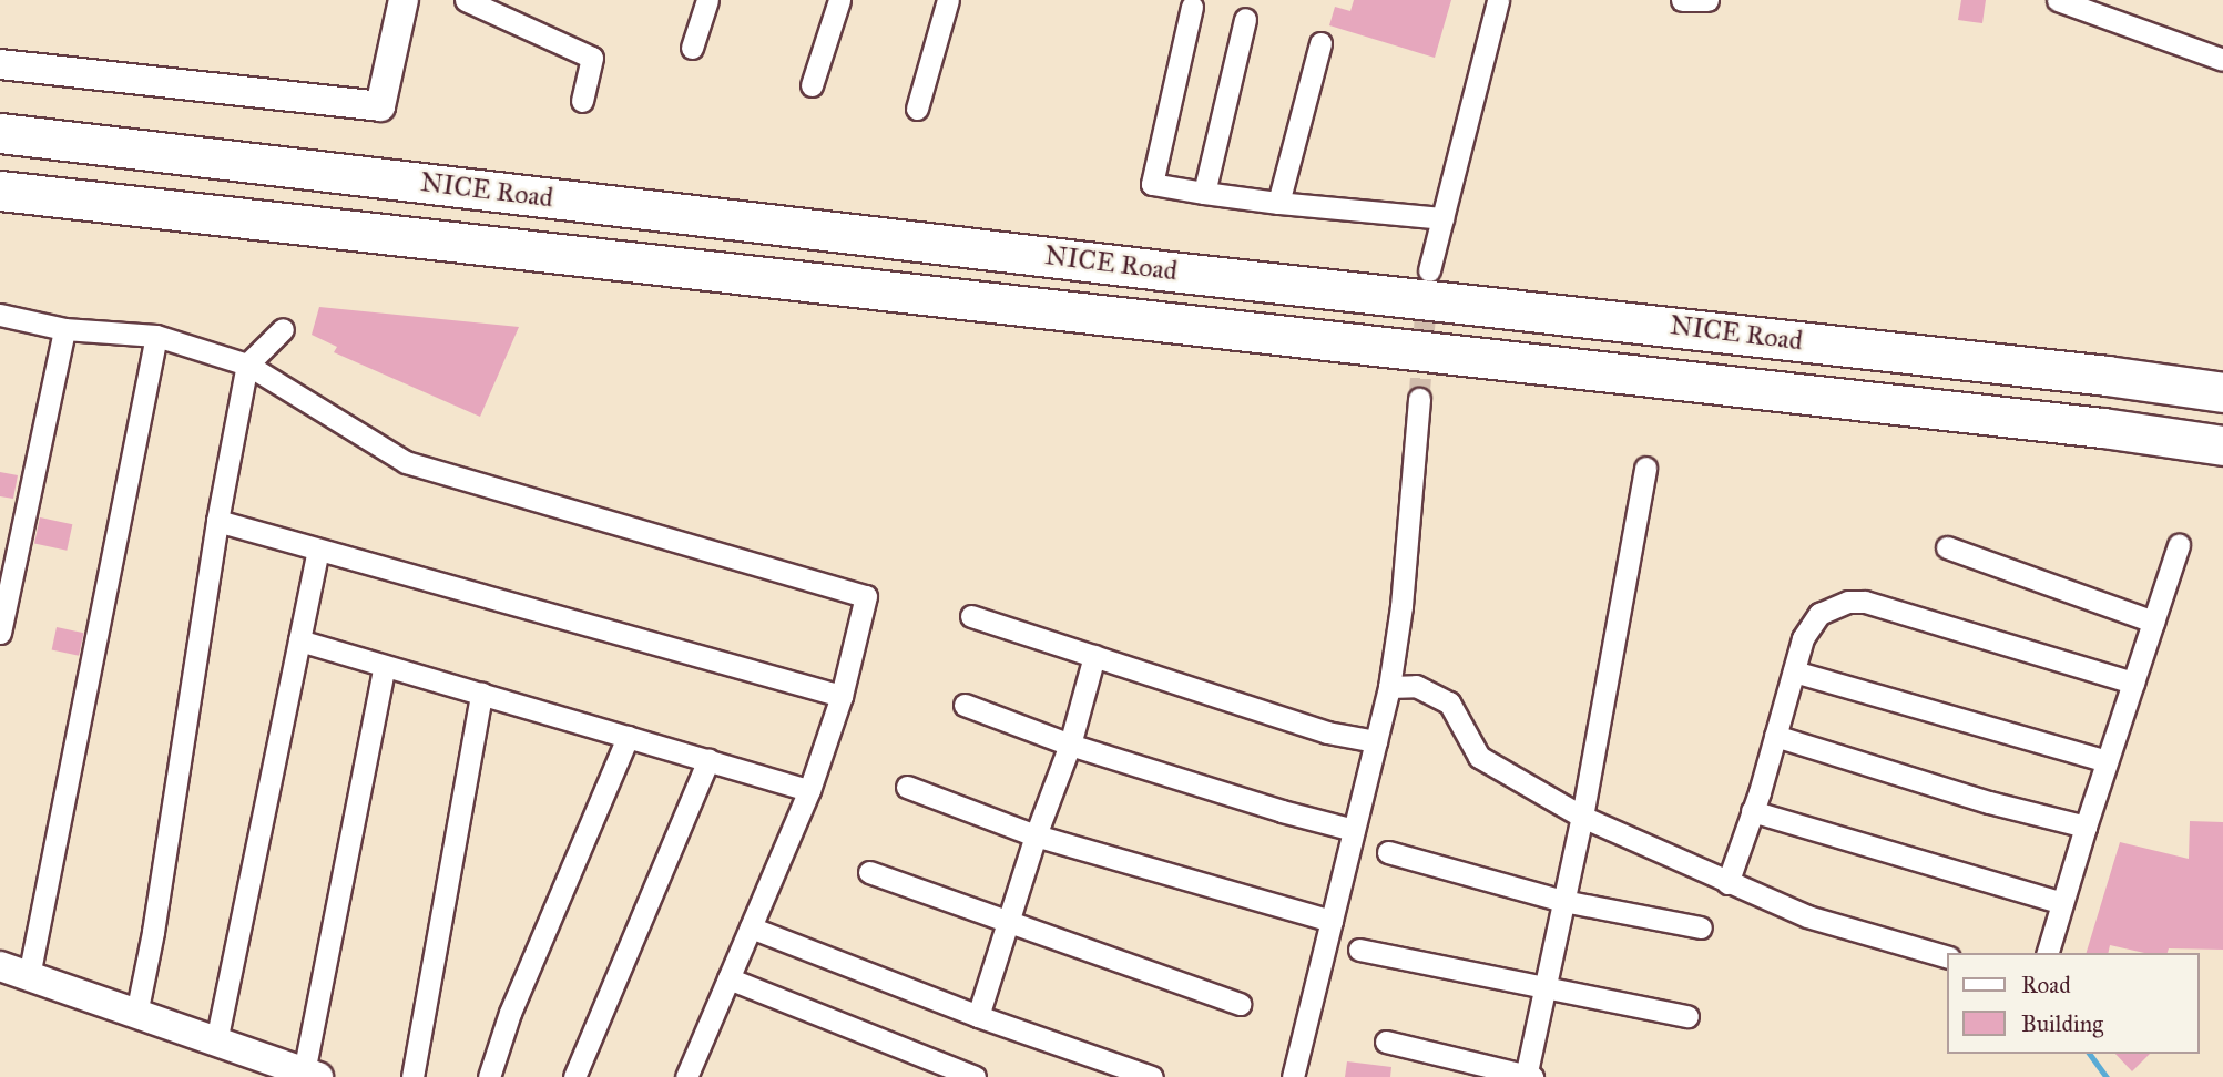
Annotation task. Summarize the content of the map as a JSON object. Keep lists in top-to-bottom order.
{
  "streets": {
    "highway": ["NICE Road"]
  },
  "legend": ["Road", "Building"]
}
